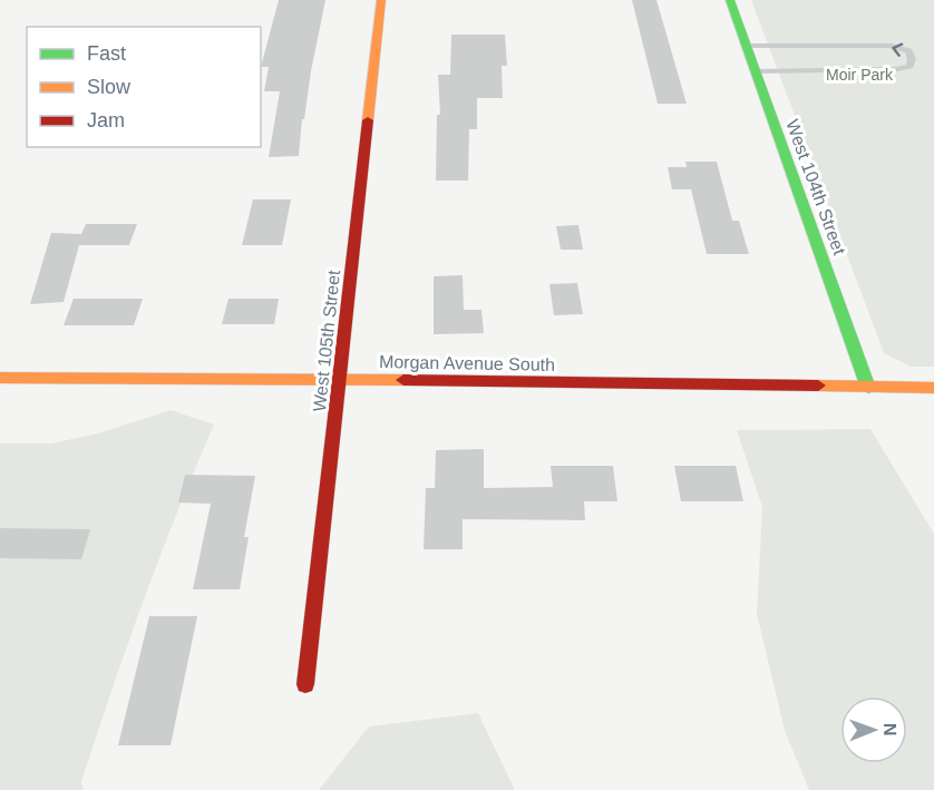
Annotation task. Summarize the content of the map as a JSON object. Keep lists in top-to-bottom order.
{
  "streets": {
    "street": ["West 104th Street", "West 105th Street", "Morgan Avenue South"]
  },
  "crossings": [
    ["West 104th Street", "Morgan Avenue South"],
    ["West 105th Street", "Morgan Avenue South"]
  ],
  "parks": ["Moir Park"],
  "legend": ["Fast", "Slow", "Jam"],
  "north": "right"
}
